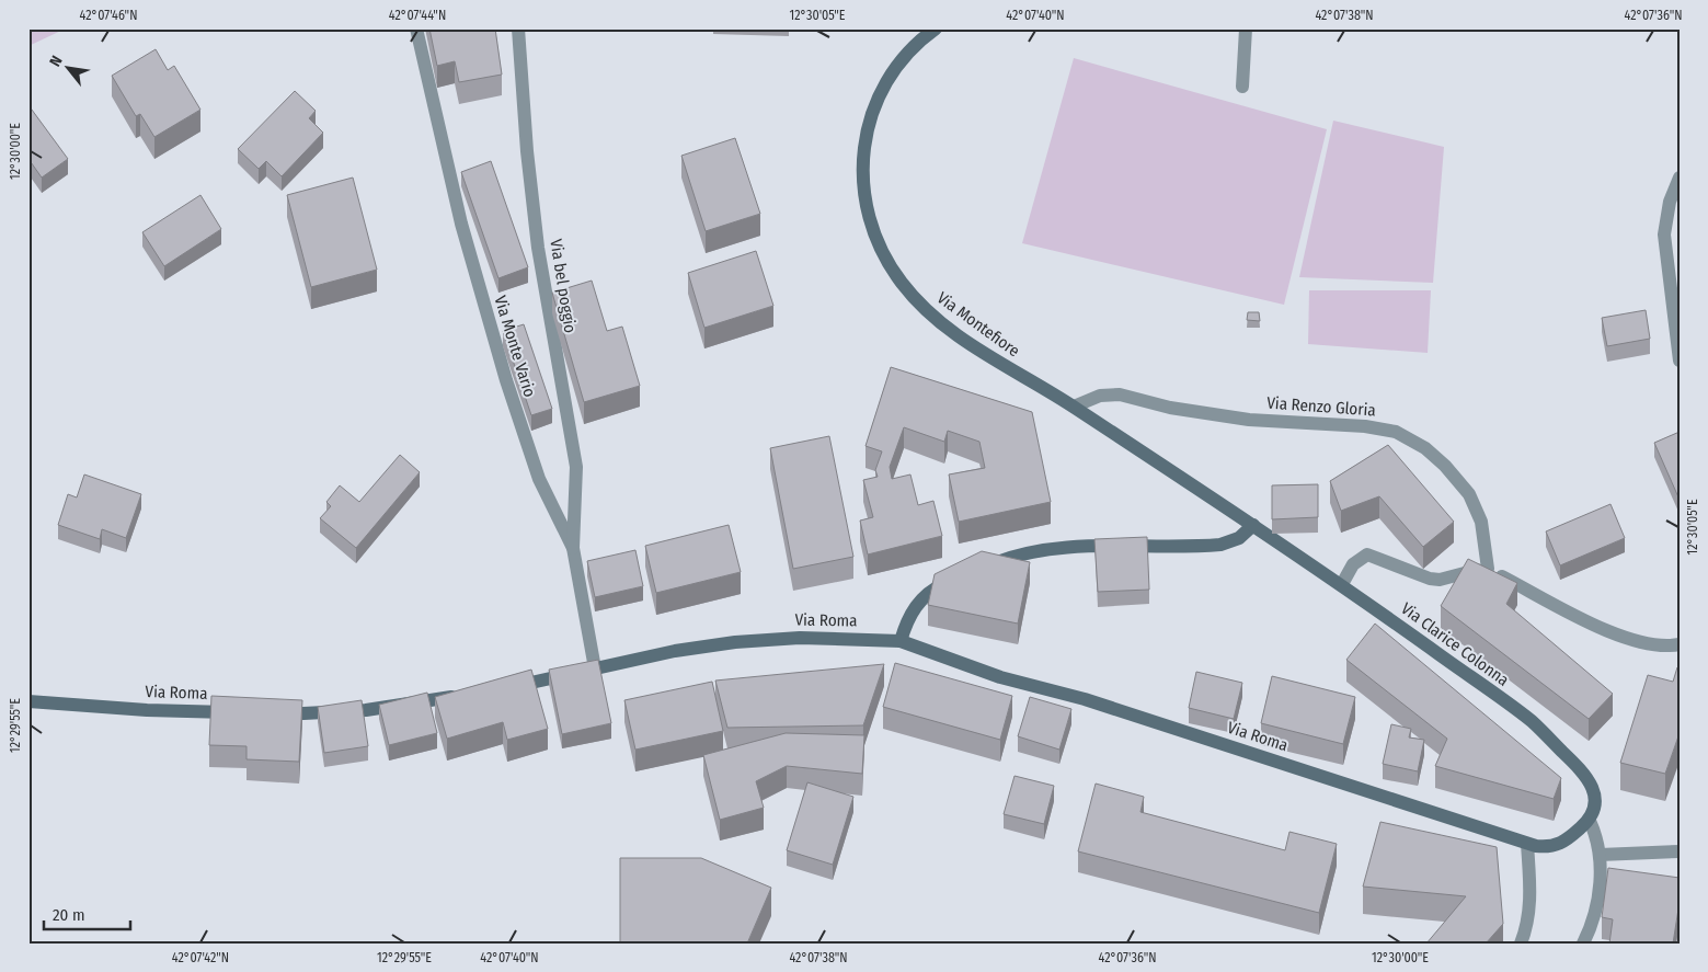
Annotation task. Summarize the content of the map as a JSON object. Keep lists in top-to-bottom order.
{
  "streets": {
    "main road": ["Via Montefiore", "Via Roma", "Via Clarice Colonna"],
    "street": ["Via bel poggio", "Via Monte Vario", "Via Renzo Gloria"]
  },
  "crossings": [
    ["Via bel poggio", "Via Monte Vario"],
    ["Via Montefiore", "Via Renzo Gloria"],
    ["Via Montefiore", "Via Clarice Colonna"],
    ["Via Monte Vario", "Via Roma"],
    ["Via Roma", "Via Clarice Colonna"]
  ],
  "scale_bar": "20 m",
  "north": "top left",
  "coordinates": [
    "42°07'46\"N",
    "42°07'44\"N",
    "12°30'05\"E",
    "42°07'40\"N",
    "42°07'38\"N",
    "42°07'36\"N",
    "12°30'00\"E",
    "12°29'55\"E",
    "42°07'42\"N"
  ]
}
